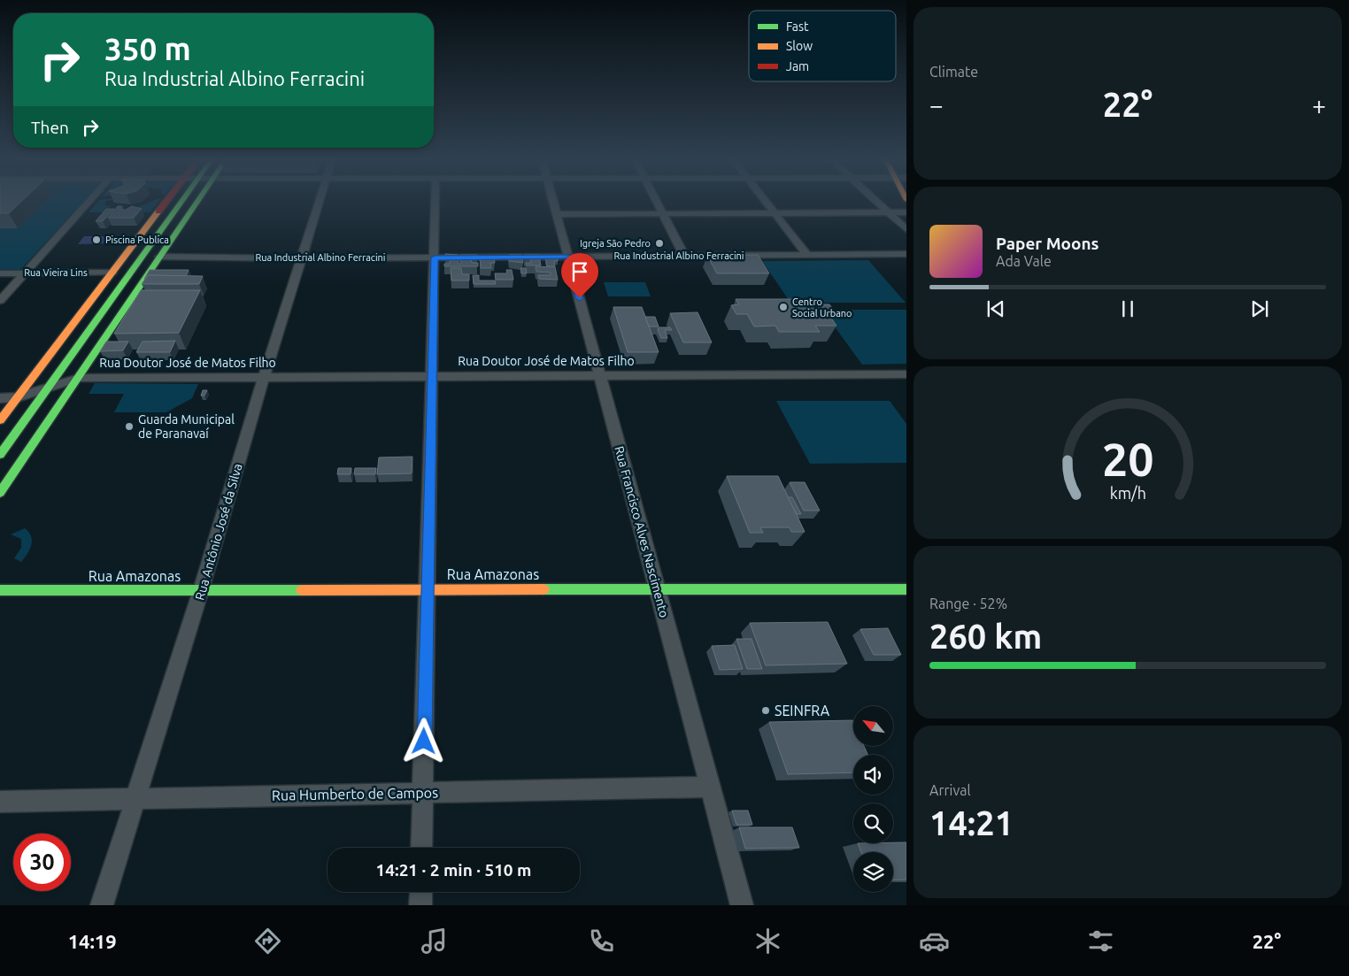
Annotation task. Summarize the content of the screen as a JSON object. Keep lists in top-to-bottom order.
{
  "streets": {
    "street": [
      "Rua Industrial Albino Ferracini",
      "Rua Vieira Lins",
      "Rua Doutor José de Matos Filho",
      "Rua Antônio José da Silva",
      "Rua Francisco Alves Nascimento",
      "Rua Amazonas",
      "Rua Humberto de Campos"
    ]
  },
  "crossings": [
    ["Rua Industrial Albino Ferracini", "Rua Antônio José da Silva"],
    ["Rua Industrial Albino Ferracini", "Rua Francisco Alves Nascimento"],
    ["Rua Doutor José de Matos Filho", "Rua Antônio José da Silva"],
    ["Rua Doutor José de Matos Filho", "Rua Francisco Alves Nascimento"],
    ["Rua Antônio José da Silva", "Rua Amazonas"],
    ["Rua Antônio José da Silva", "Rua Humberto de Campos"],
    ["Rua Francisco Alves Nascimento", "Rua Amazonas"],
    ["Rua Francisco Alves Nascimento", "Rua Humberto de Campos"]
  ],
  "places": [
    "Piscina Publica",
    "Igreja São Pedro",
    "Centro Social Urbano",
    "Guarda Municipal de Paranavaí",
    "SEINFRA"
  ],
  "legend": ["Fast", "Slow", "Jam"],
  "north": "top left",
  "page": {
    "tile": [
      "Climate",
      ["Range · 52%", "260 km"],
      ["Arrival", "14:21"]
    ],
    "turn": ["350 m", "Rua Industrial Albino Ferracini"],
    "heat": ["−", "22°", "+"],
    "then": "Then",
    "song": ["Paper Moons", "Ada Vale"],
    "limit": "30",
    "trip": "14:21 · 2 min · 510 m",
    "tabs": ["14:19", "22°"],
    "gauge": ["20", "km/h"]
  }
}
